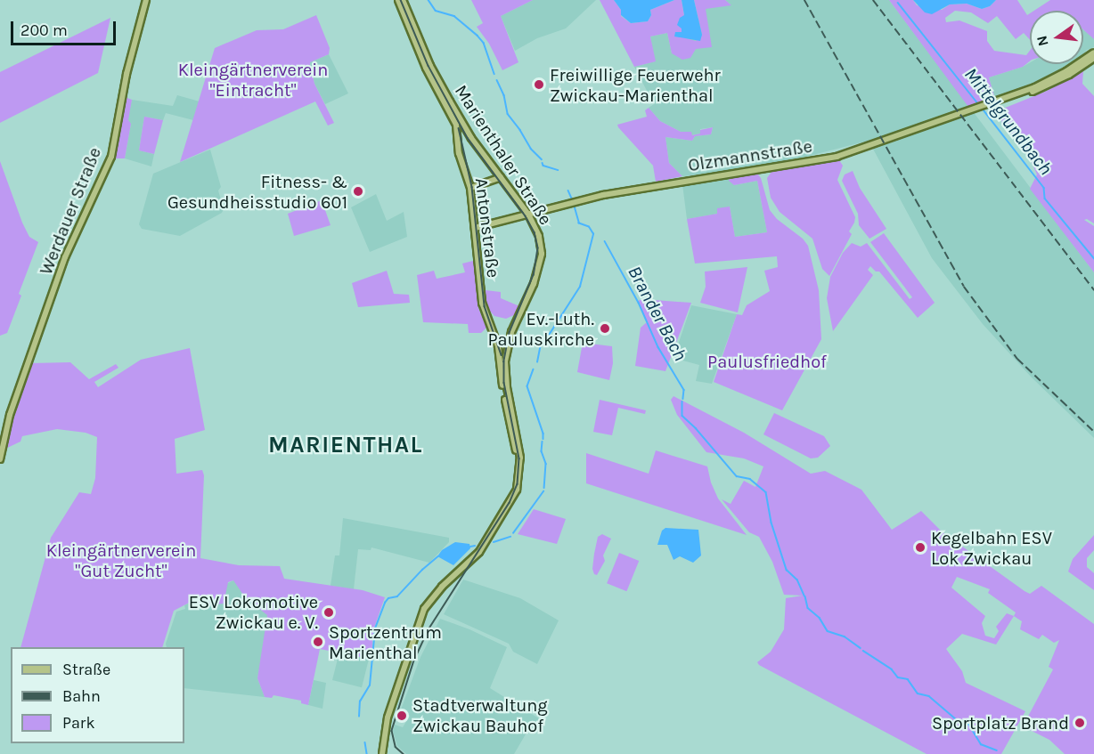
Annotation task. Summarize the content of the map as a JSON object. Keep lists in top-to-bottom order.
{
  "streets": {
    "main road": [
      "Marienthaler Straße",
      "Olzmannstraße",
      "Werdauer Straße",
      "Antonstraße"
    ]
  },
  "crossings": [
    ["Marienthaler Straße", "Olzmannstraße"],
    ["Marienthaler Straße", "Antonstraße"],
    ["Olzmannstraße", "Antonstraße"]
  ],
  "districts": ["MARIENTHAL"],
  "water": ["Mittelgrundbach", "Brander Bach"],
  "parks": ["Kleingärtnerverein \"Eintracht\"", "Paulusfriedhof", "Kleingärtnerverein \"Gut Zucht\""],
  "places": [
    "Freiwillige Feuerwehr Zwickau-Marienthal",
    "Fitness- & Gesundheisstudio 601",
    "Ev.-Luth. Pauluskirche",
    "Kegelbahn ESV Lok Zwickau",
    "ESV Lokomotive Zwickau e. V.",
    "Sportzentrum Marienthal",
    "Stadtverwaltung Zwickau Bauhof",
    "Sportplatz Brand"
  ],
  "legend": ["Straße", "Bahn", "Park"],
  "scale_bar": "200 m",
  "north": "left"
}
